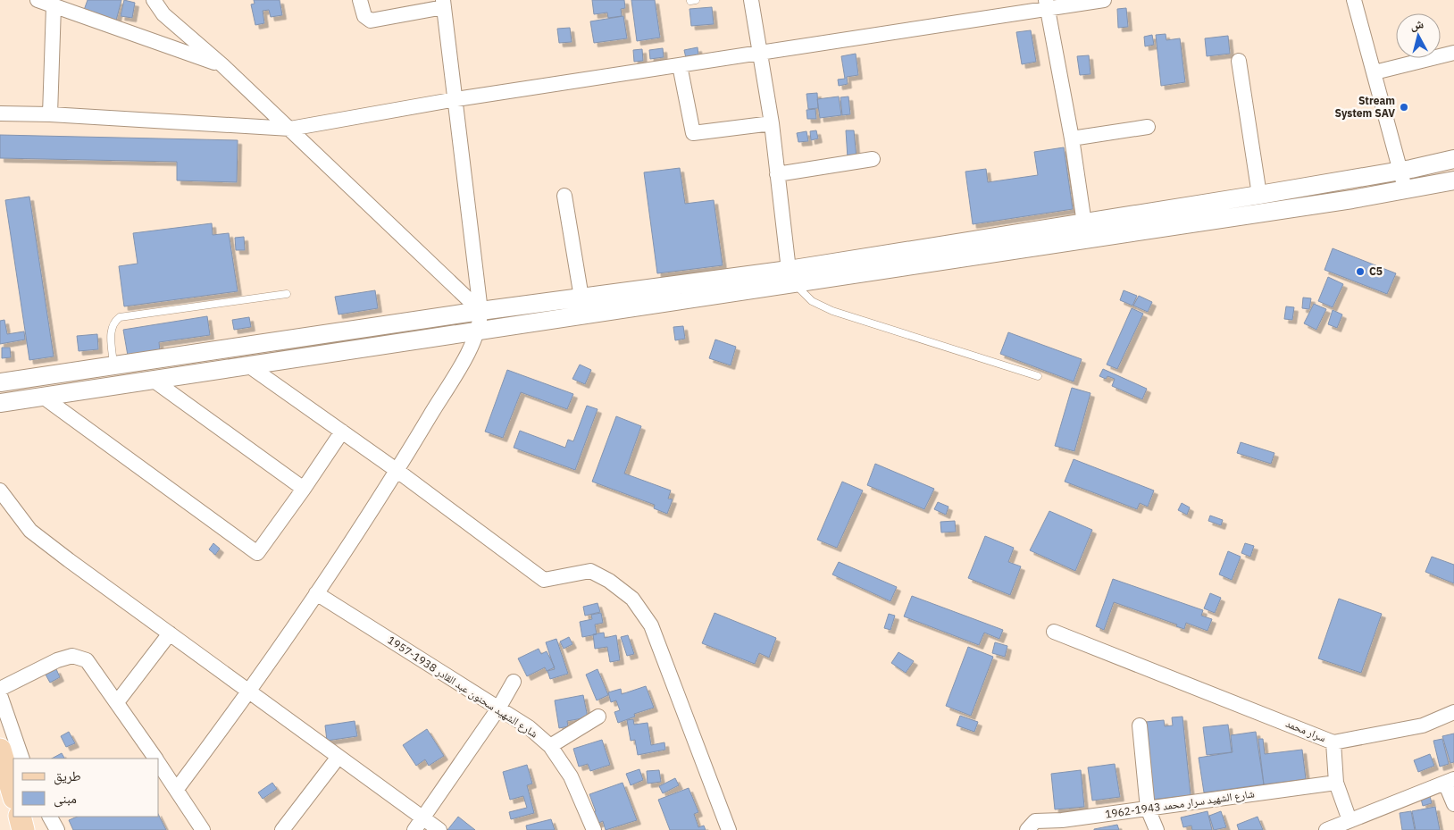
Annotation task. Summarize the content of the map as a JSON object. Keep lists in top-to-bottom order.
{
  "streets": {
    "street": ["شارع الشهيد سحنون عبد القادر 1938-1957", "سرار محمد", "شارع الشهيد سرار محمد 1943-1962"]
  },
  "places": ["Stream System SAV", "C5"],
  "legend": ["طريق", "مبنى"],
  "north": "top"
}
